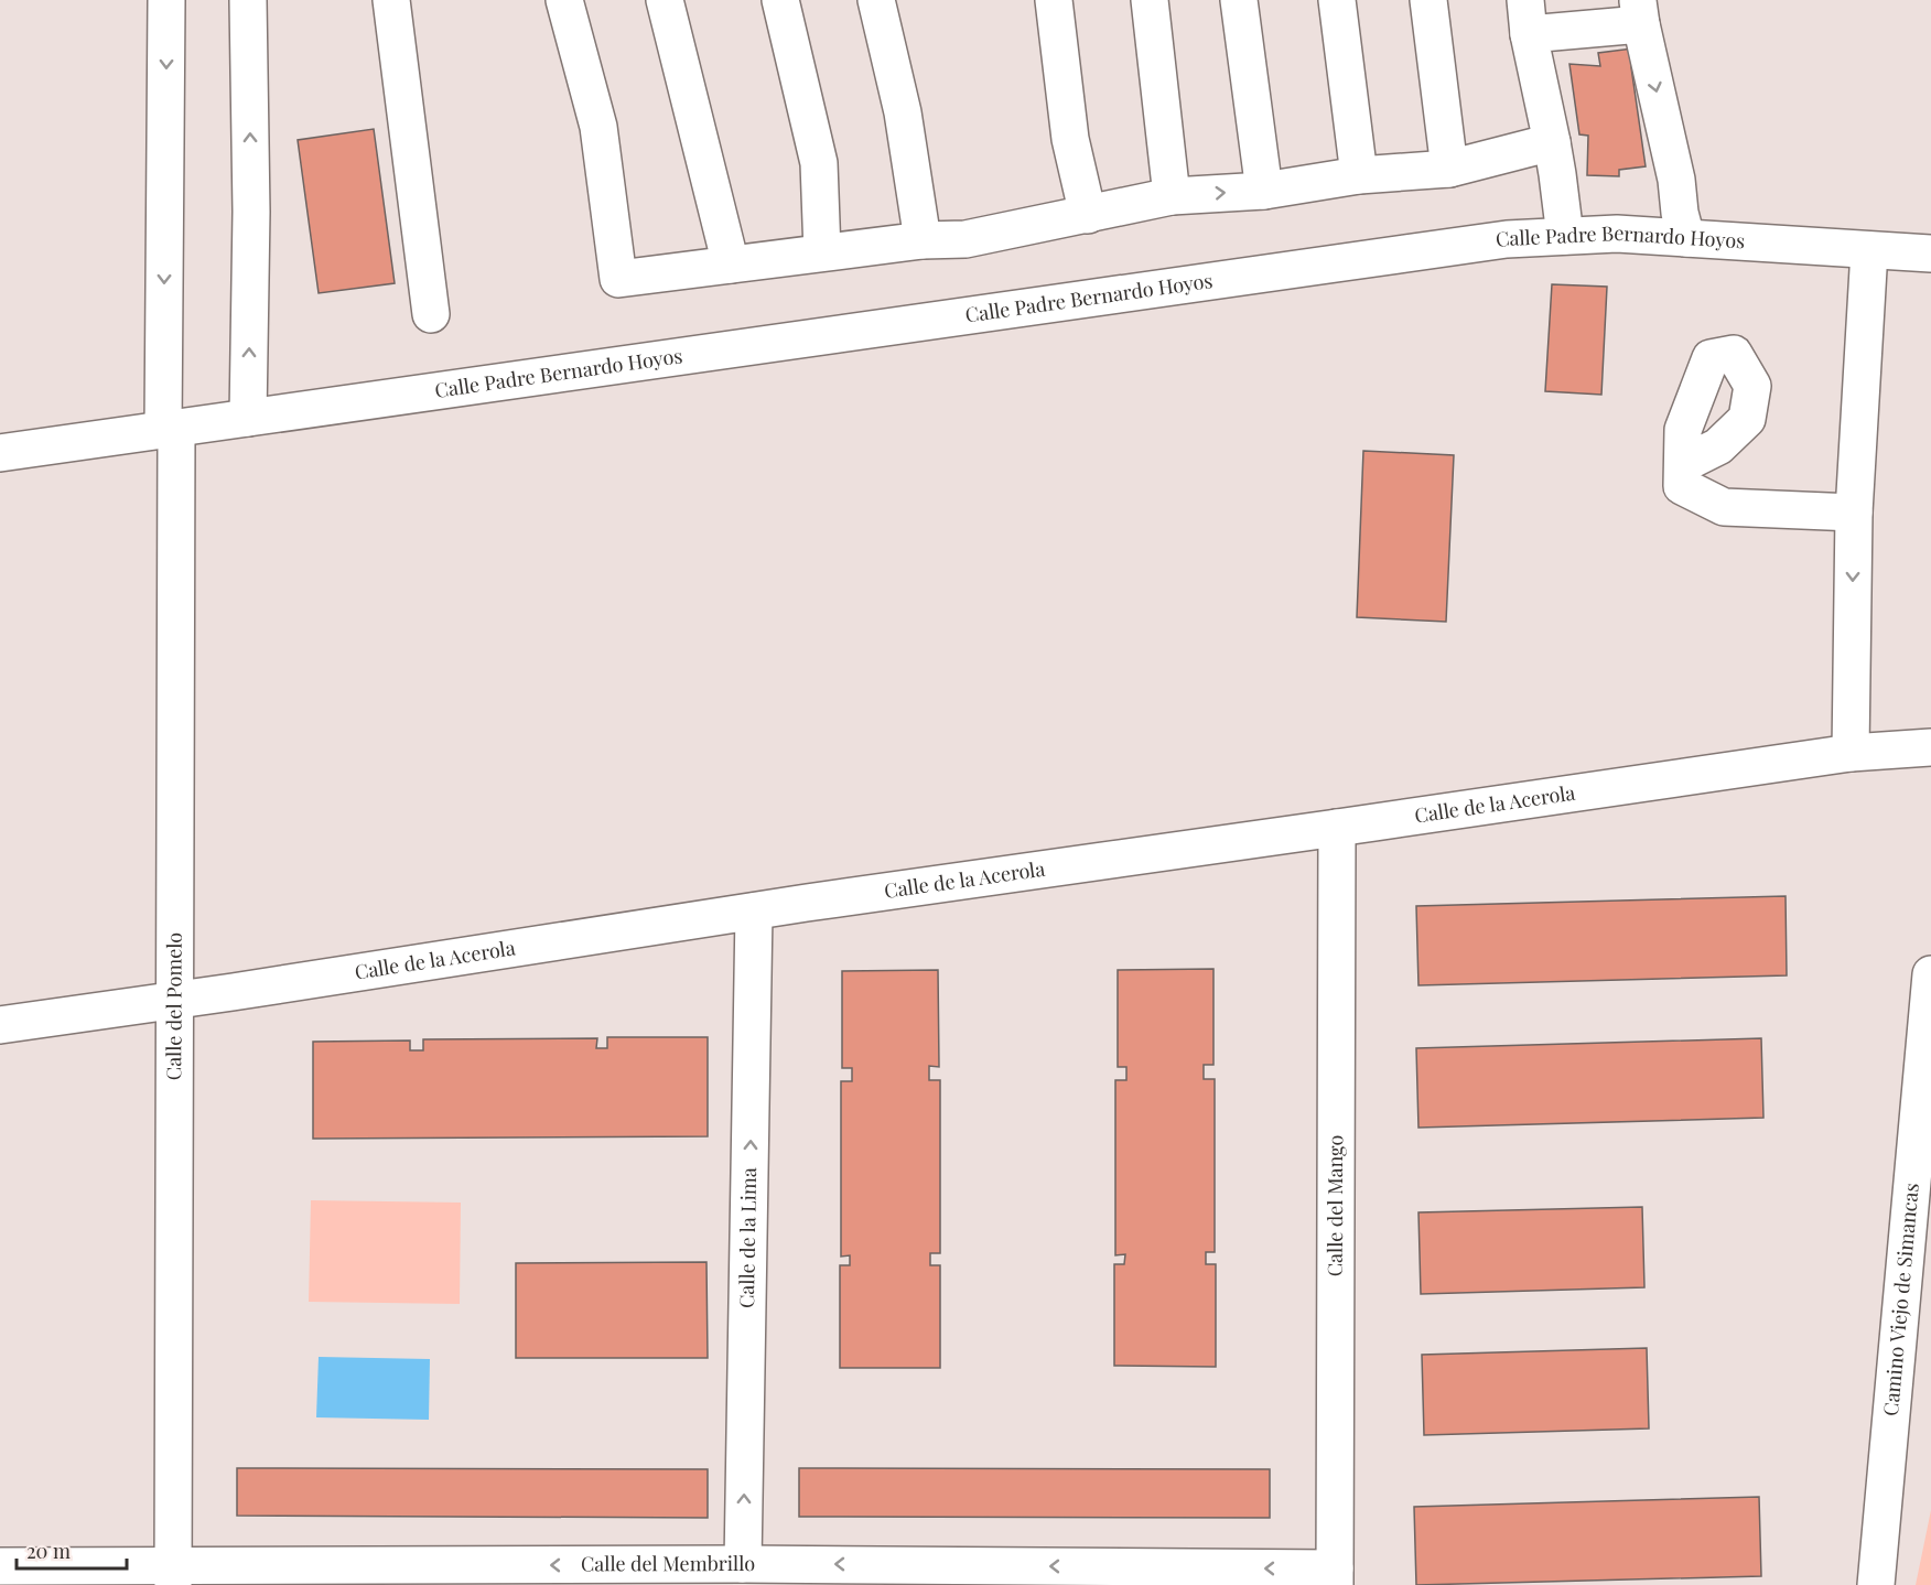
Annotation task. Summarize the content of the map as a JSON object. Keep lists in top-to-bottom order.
{
  "streets": {
    "street": [
      "Calle Padre Bernardo Hoyos",
      "Calle de la Acerola",
      "Calle del Pomelo",
      "Calle del Mango",
      "Calle de la Lima",
      "Camino Viejo de Simancas",
      "Calle del Membrillo"
    ]
  },
  "crossings": [
    ["Calle Padre Bernardo Hoyos", "Calle del Pomelo"],
    ["Calle de la Acerola", "Calle del Pomelo"],
    ["Calle de la Acerola", "Calle del Mango"],
    ["Calle de la Acerola", "Calle de la Lima"],
    ["Calle del Pomelo", "Calle del Membrillo"],
    ["Calle del Mango", "Calle del Membrillo"],
    ["Calle de la Lima", "Calle del Membrillo"]
  ],
  "one_way": ["Calle de la Lima", "Calle del Membrillo"],
  "scale_bar": "20 m"
}
